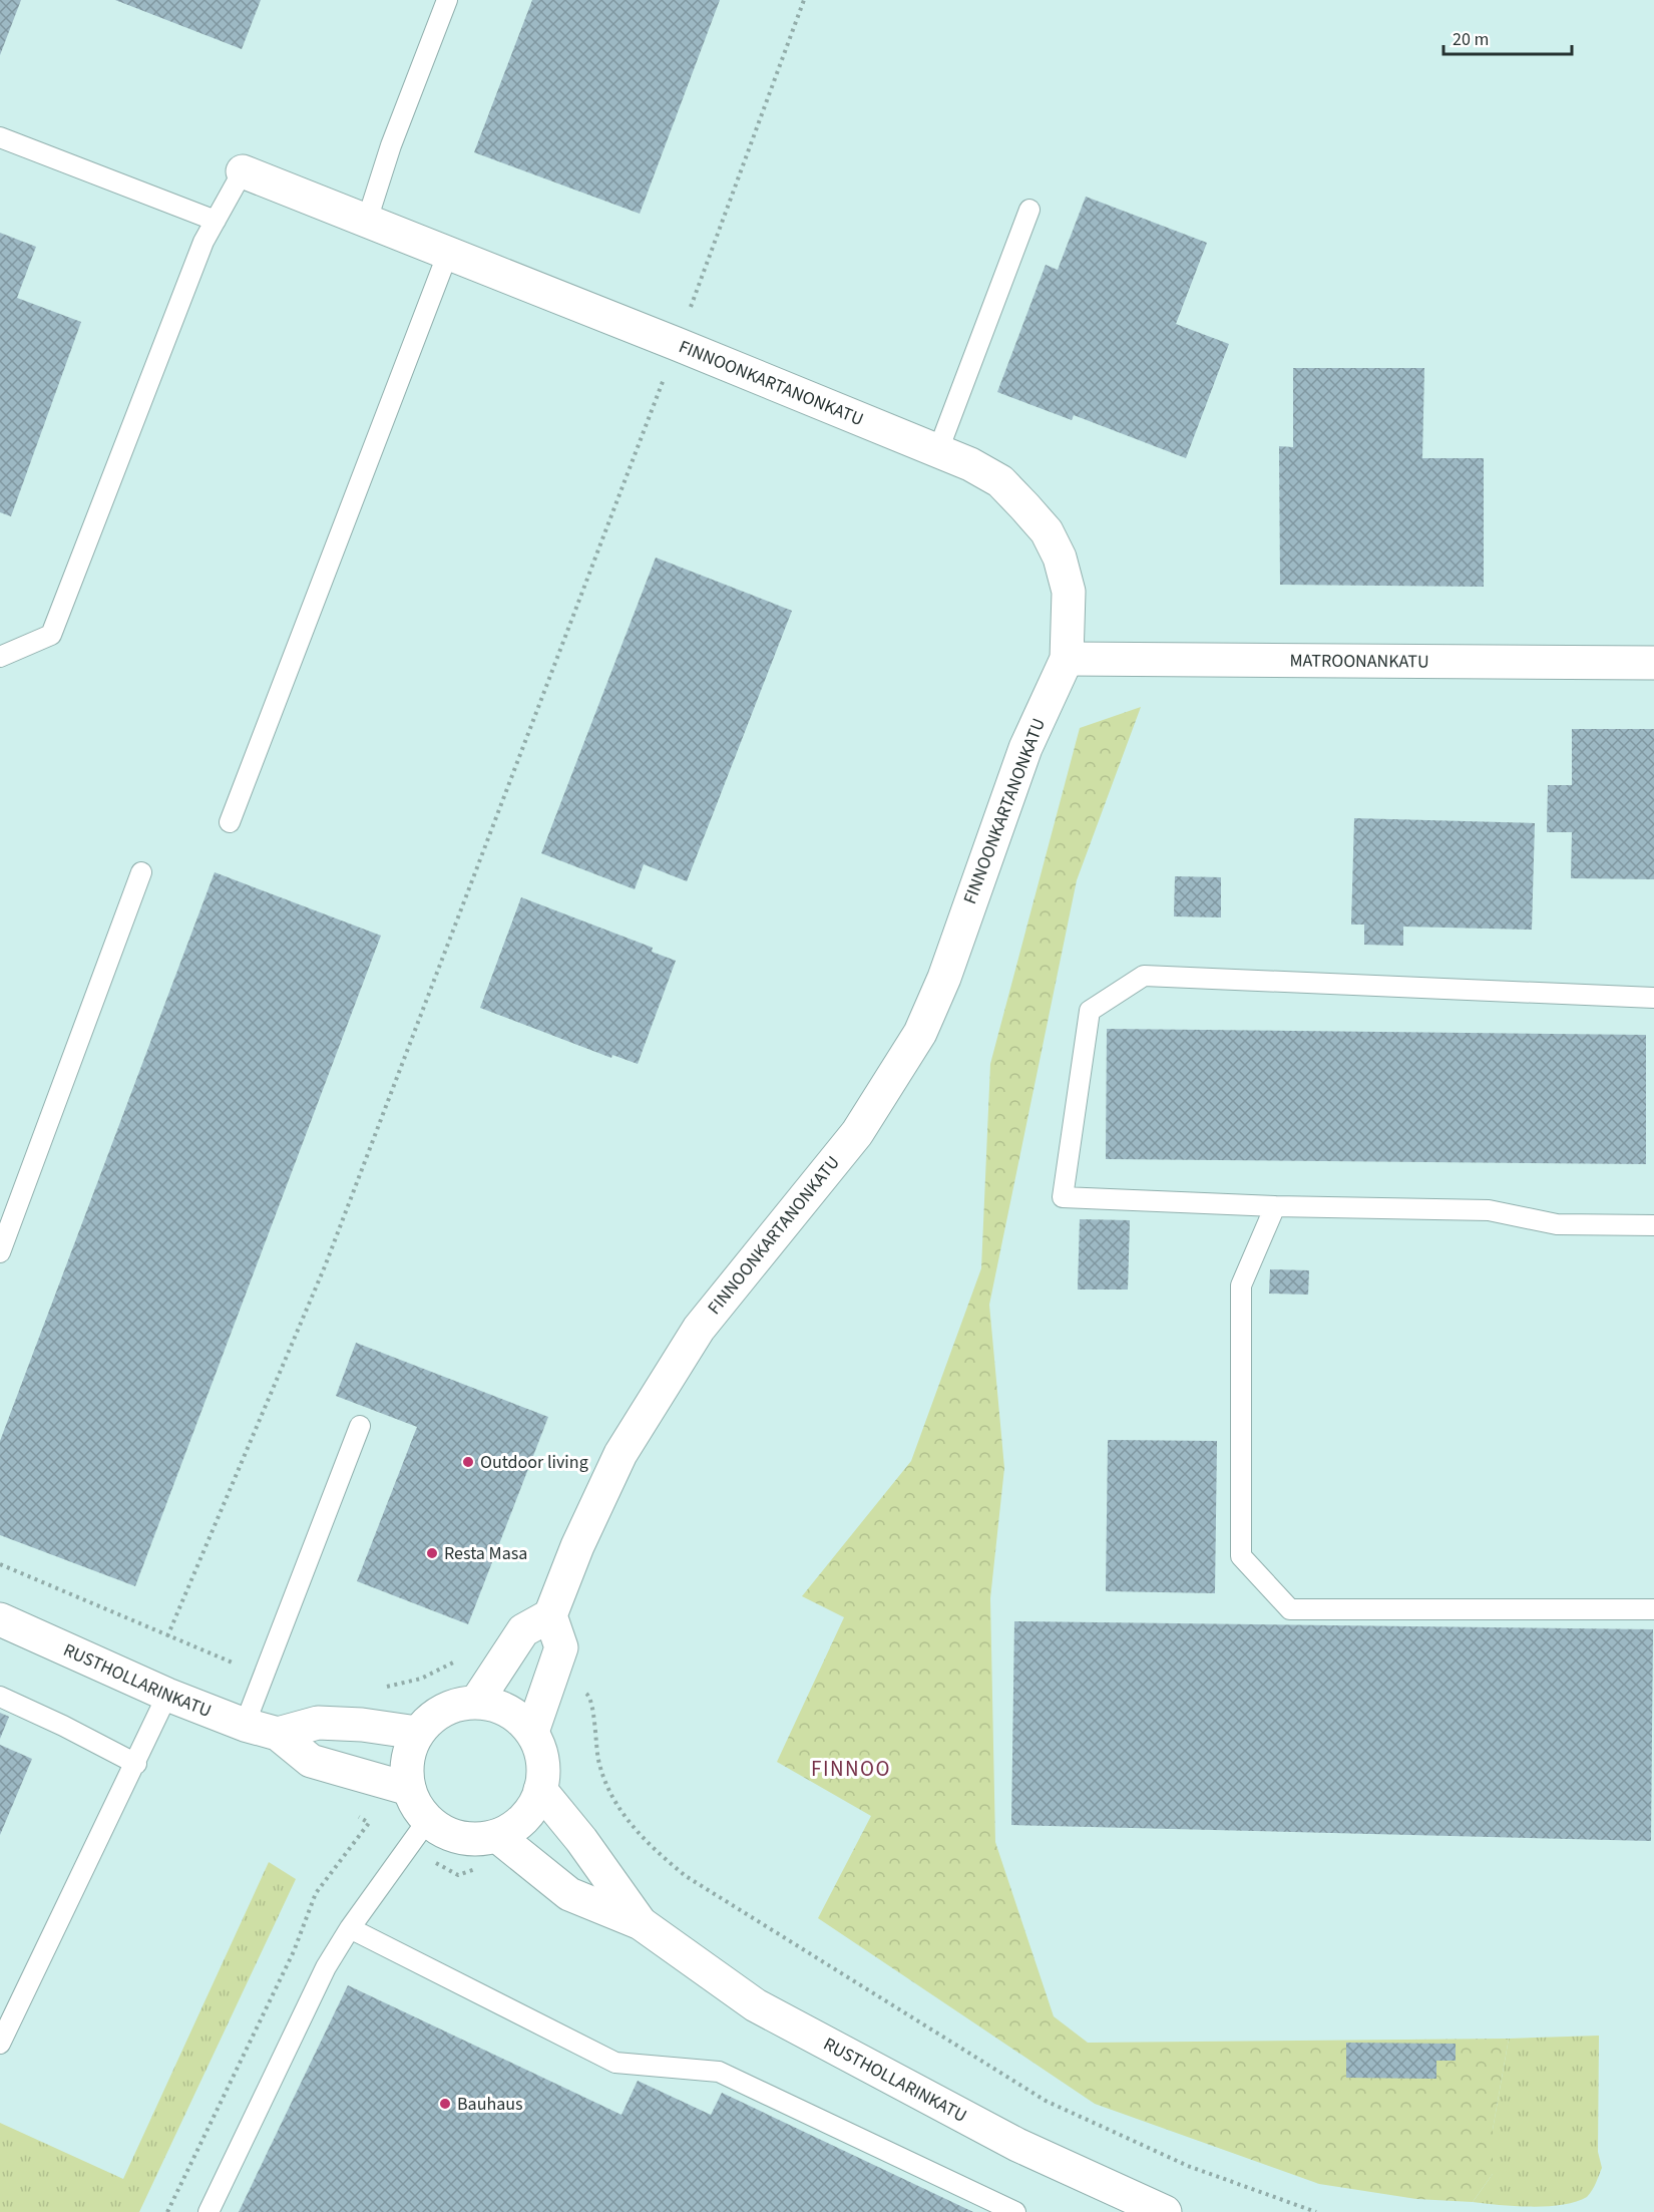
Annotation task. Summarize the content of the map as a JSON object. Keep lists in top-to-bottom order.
{
  "streets": {
    "street": ["FINNOONKARTANONKATU", "MATROONANKATU", "RUSTHOLLARINKATU"]
  },
  "crossings": [
    ["FINNOONKARTANONKATU", "MATROONANKATU"]
  ],
  "districts": ["FINNOO"],
  "places": ["Outdoor living", "Resta Masa", "Bauhaus"],
  "scale_bar": "20 m"
}
